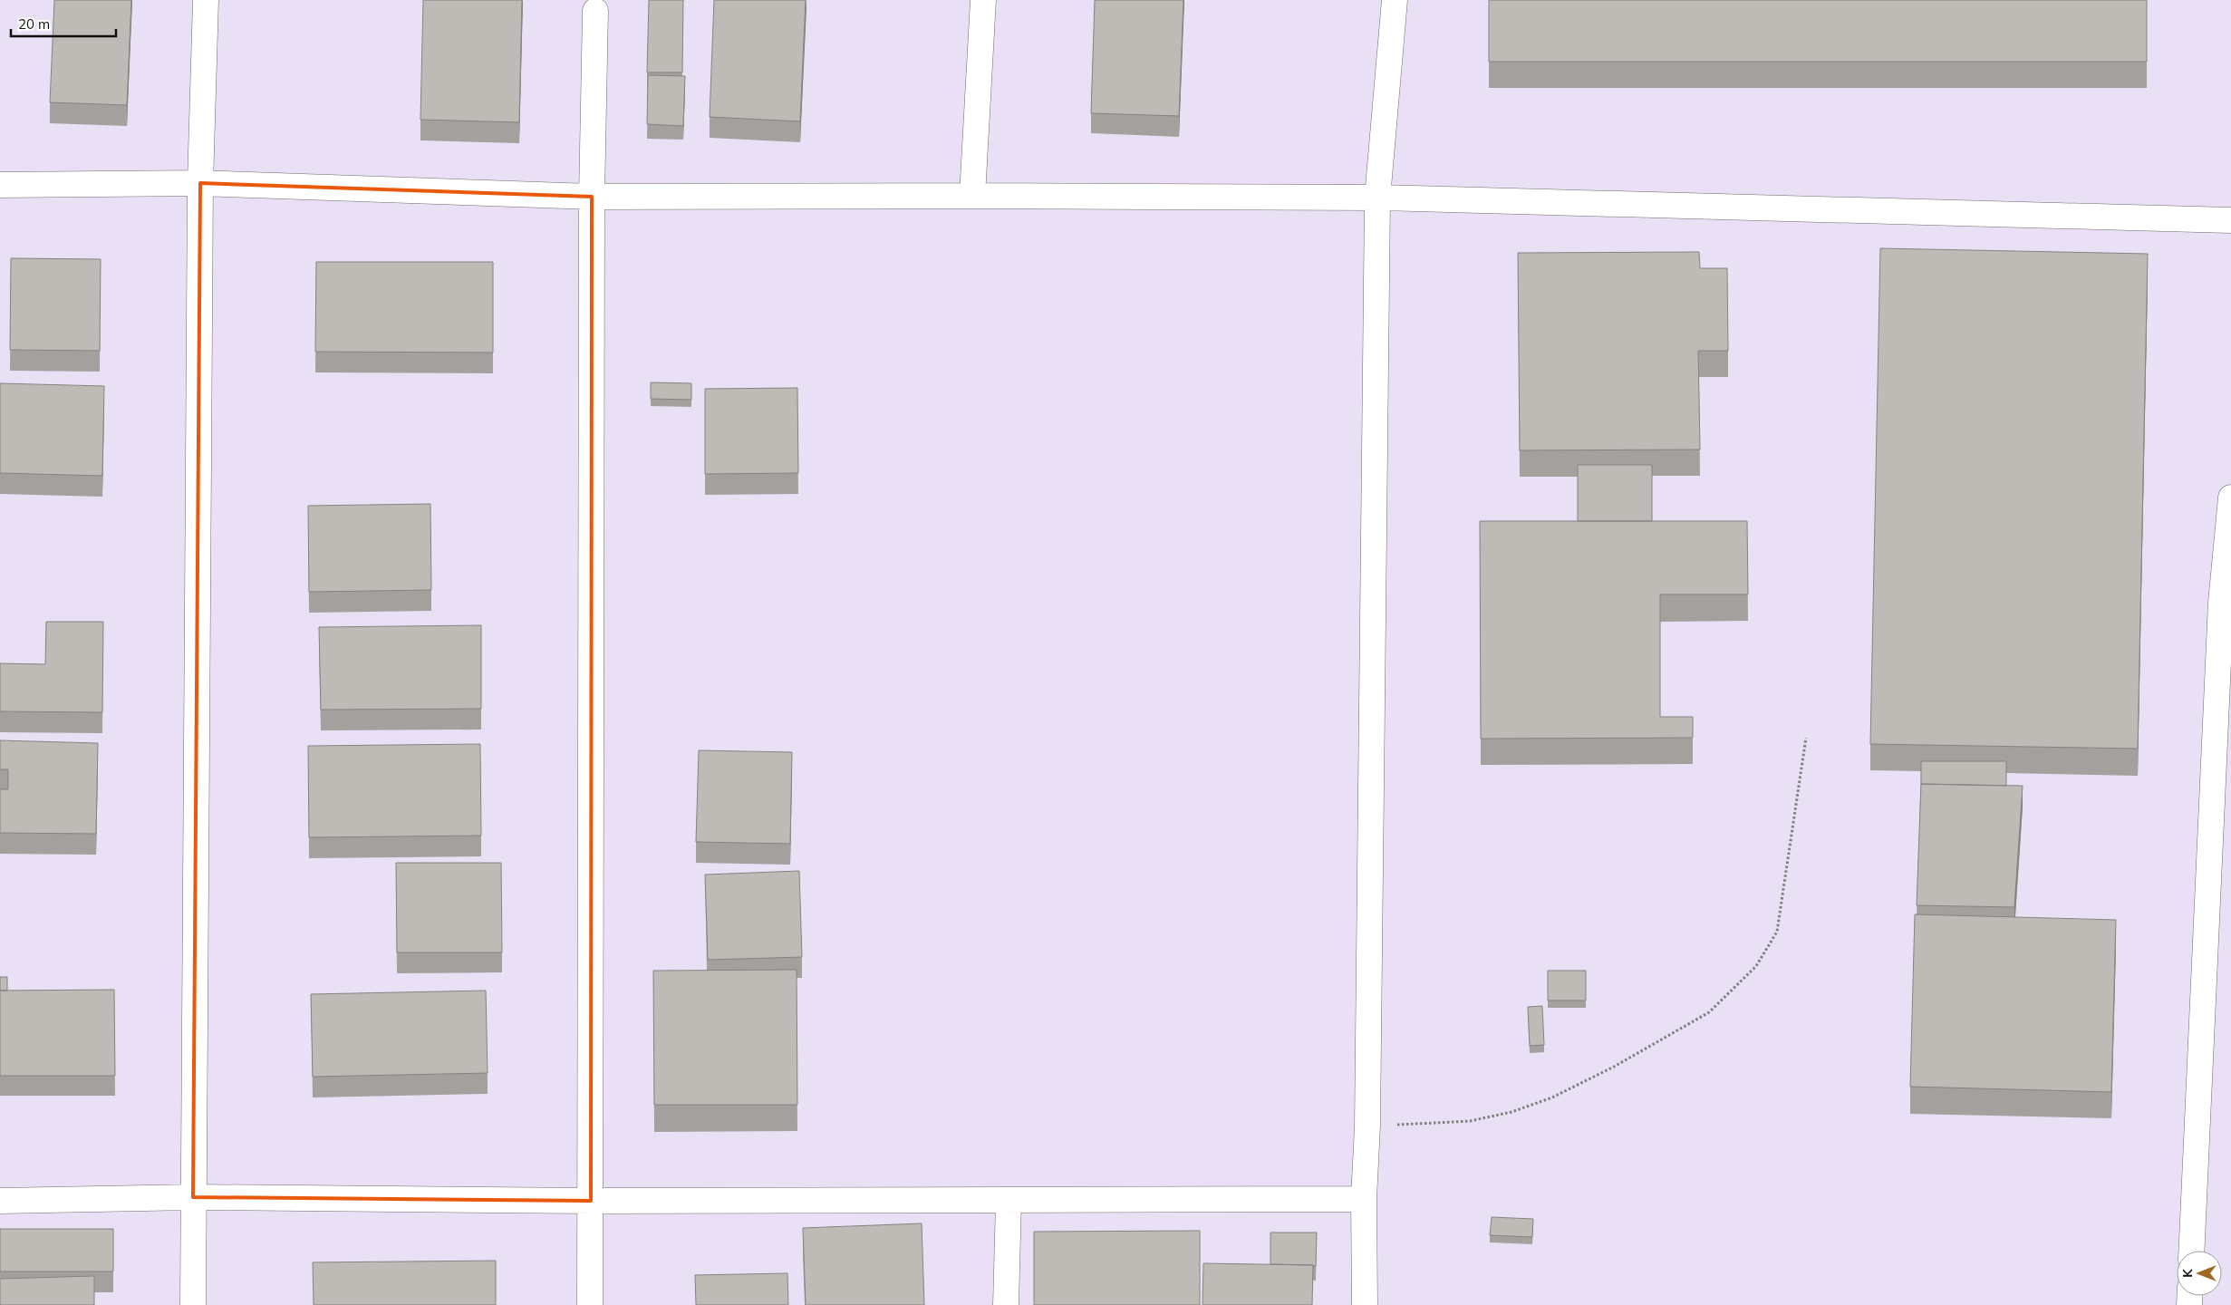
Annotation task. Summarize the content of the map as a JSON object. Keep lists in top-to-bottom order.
{
  "scale_bar": "20 m",
  "north": "left"
}
